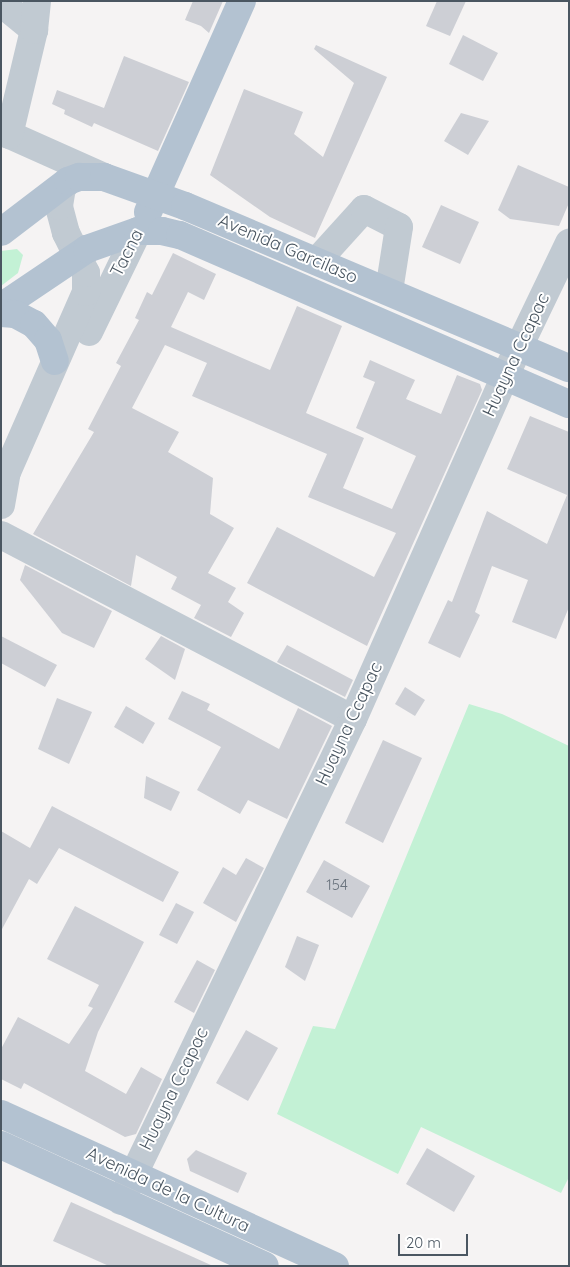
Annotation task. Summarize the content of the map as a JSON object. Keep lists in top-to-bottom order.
{
  "streets": {
    "main road": ["Avenida Garcilaso", "Tacna", "Avenida de la Cultura"],
    "street": ["Huayna Ccapac"]
  },
  "crossings": [
    ["Avenida Garcilaso", "Tacna"],
    ["Avenida Garcilaso", "Huayna Ccapac"],
    ["Huayna Ccapac", "Avenida de la Cultura"]
  ],
  "house_numbers": ["154"],
  "scale_bar": "20 m"
}
